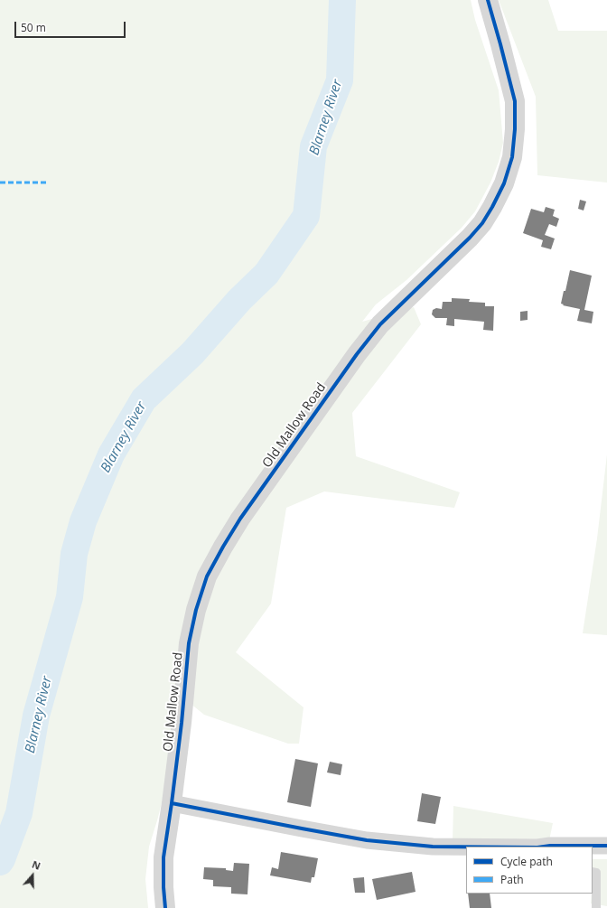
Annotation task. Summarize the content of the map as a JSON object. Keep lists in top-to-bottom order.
{
  "streets": {
    "street": ["Old Mallow Road"]
  },
  "water": ["Blarney River"],
  "legend": ["Cycle path", "Path"],
  "scale_bar": "50 m",
  "north": "top"
}
